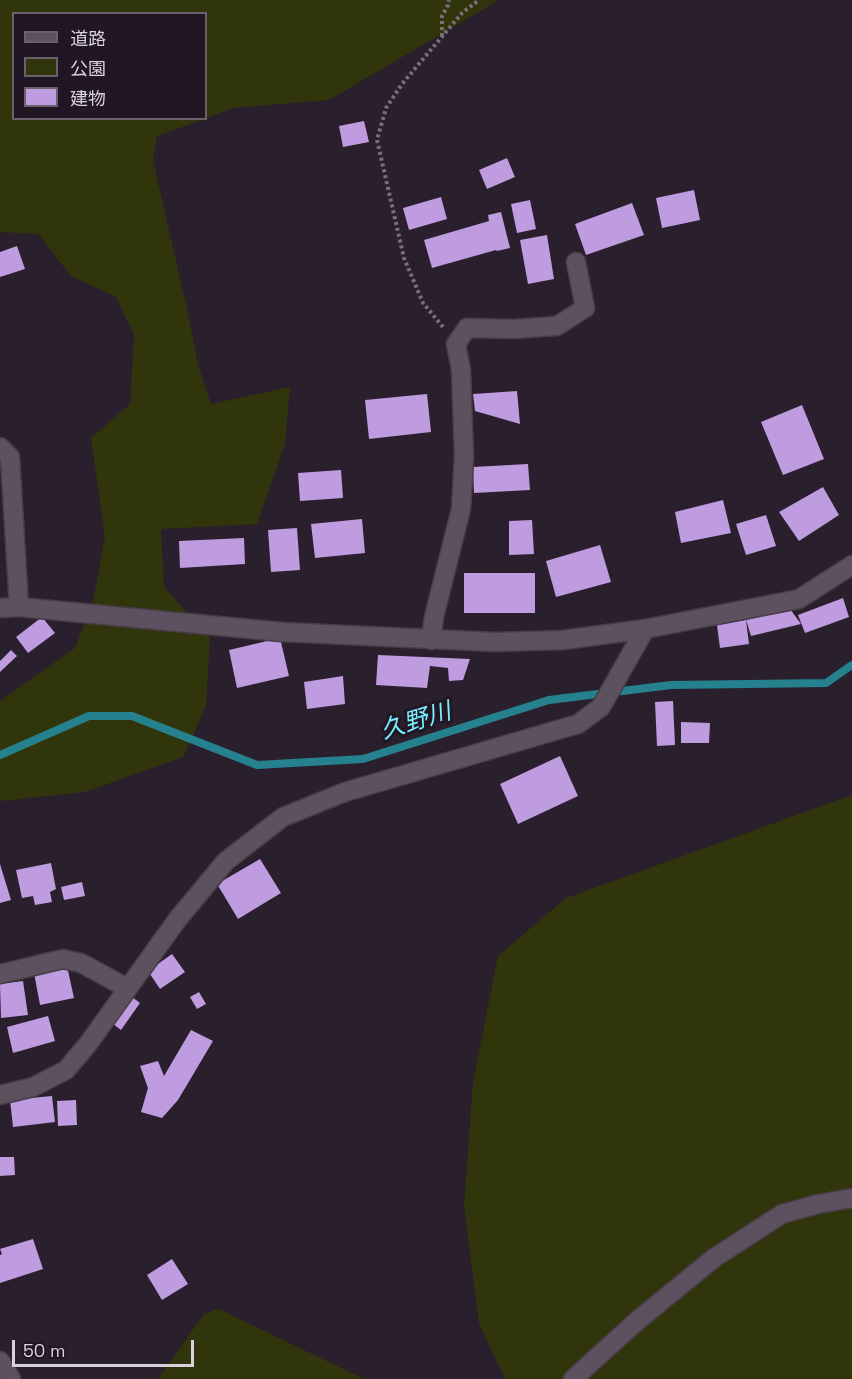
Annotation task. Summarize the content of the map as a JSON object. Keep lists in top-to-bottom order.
{
  "water": ["久野川"],
  "legend": ["道路", "公園", "建物"],
  "scale_bar": "50 m"
}
